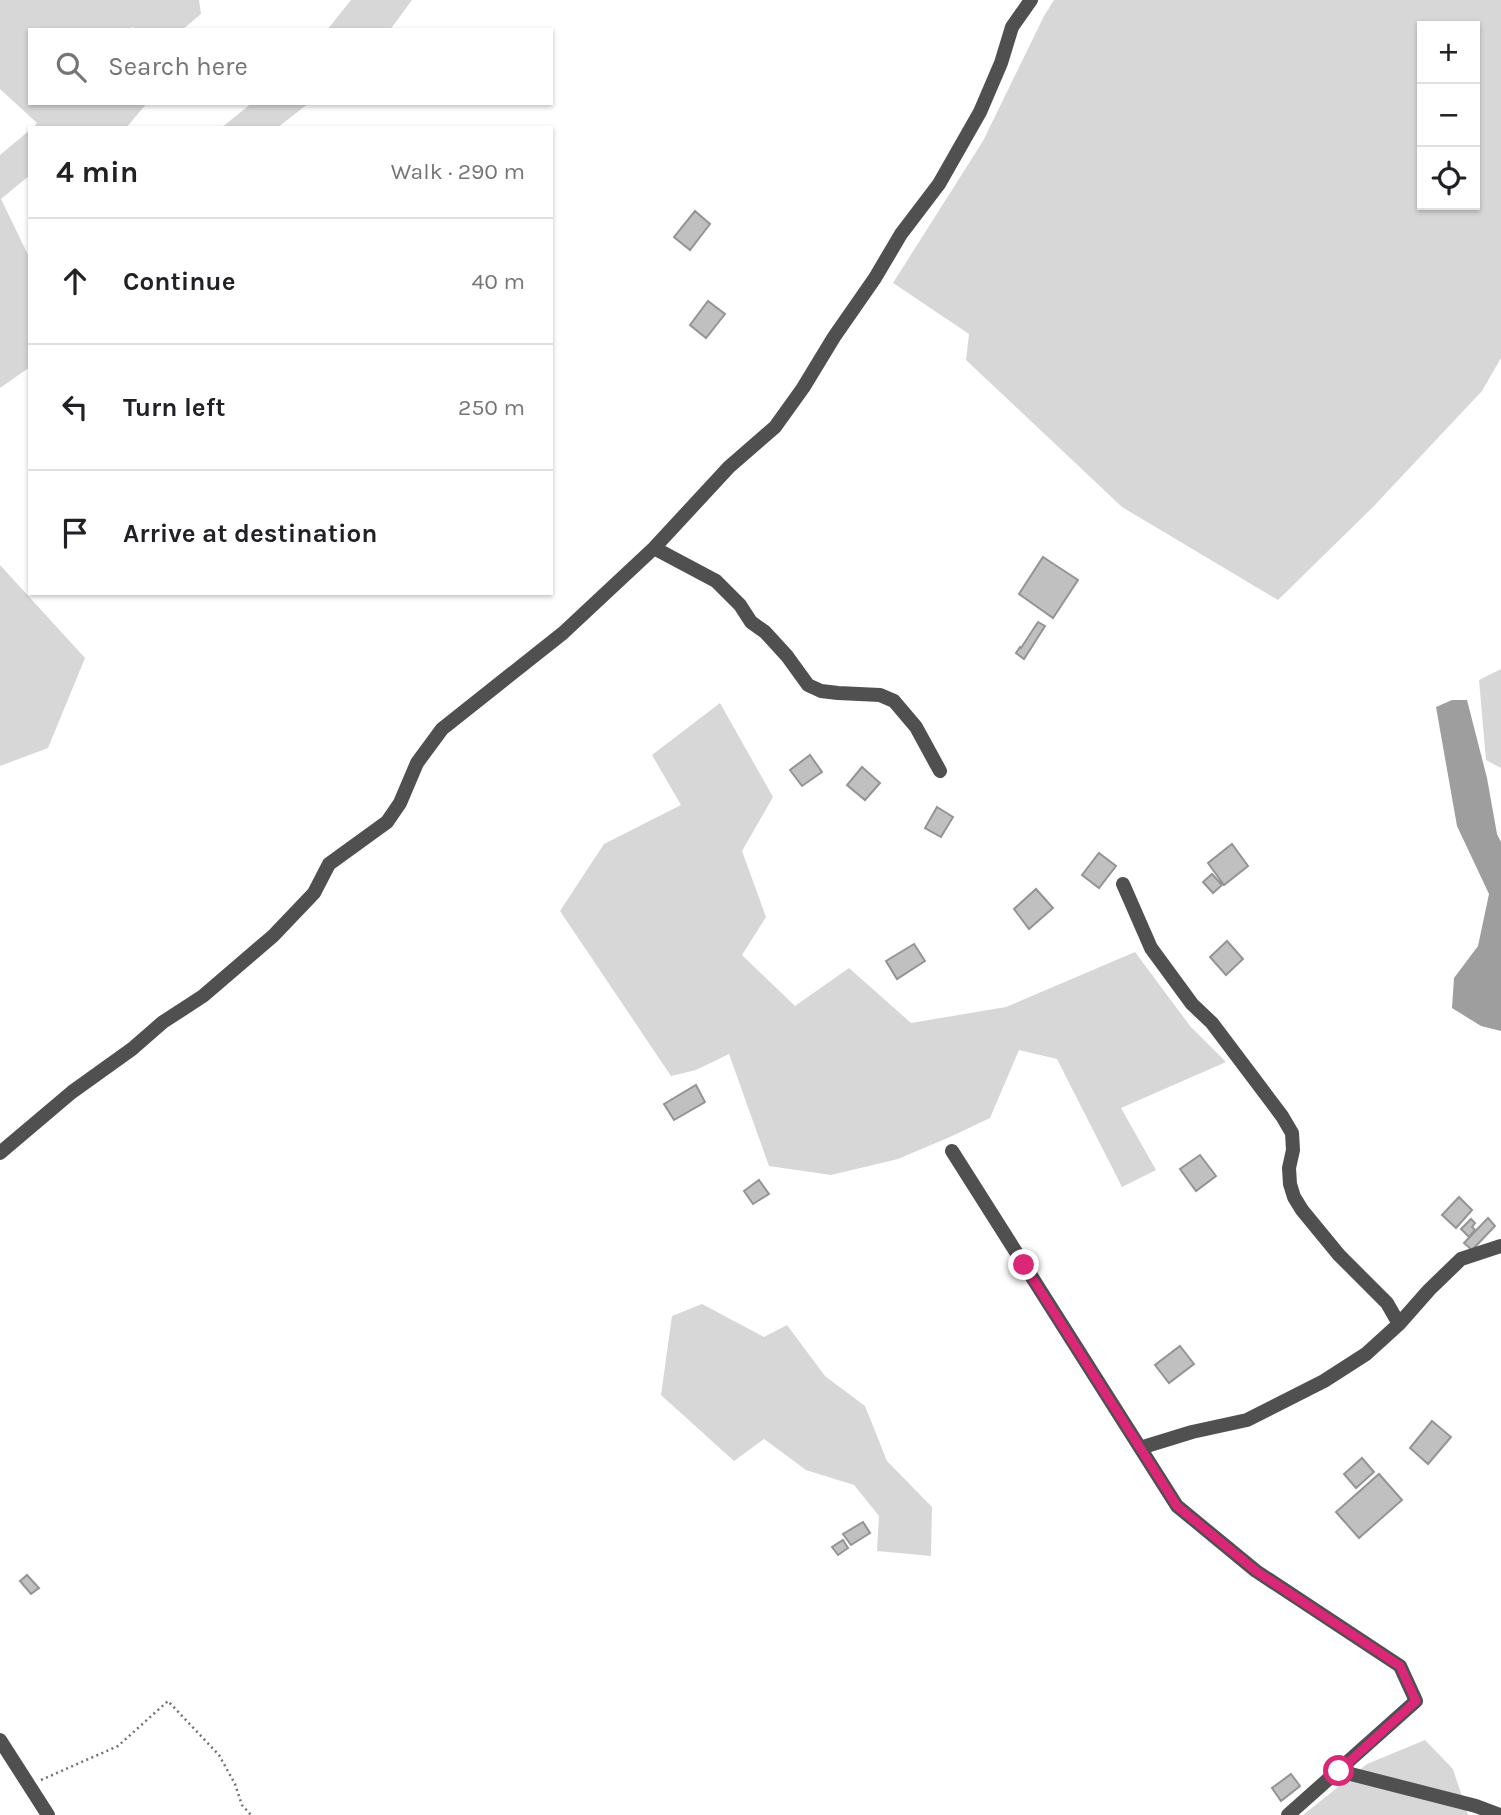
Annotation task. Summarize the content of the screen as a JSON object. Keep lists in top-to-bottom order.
{
  "page": {
    "map_buttons": ["+", "−"],
    "search": "Search here",
    "heading": ["4 min", "Walk · 290 m"],
    "list": [
      ["Continue", "40 m"],
      ["Turn left", "250 m"],
      "Arrive at destination"
    ]
  }
}
